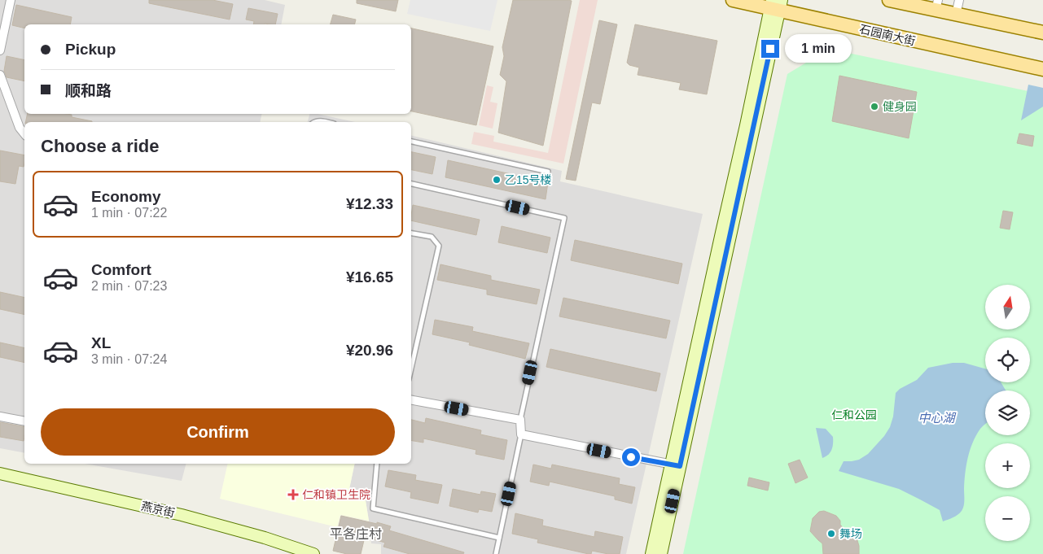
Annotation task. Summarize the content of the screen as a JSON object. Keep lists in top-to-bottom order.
{
  "streets": {
    "main road": ["石园南大街", "燕京街"]
  },
  "districts": ["平各庄村"],
  "water": ["中心湖"],
  "parks": ["仁和公园"],
  "places": {
    "other": ["健身园", "乙15号楼", "舞场"],
    "health": ["仁和镇卫生院"]
  },
  "north": "top",
  "page": {
    "banner": ["Pickup", "顺和路"],
    "bubble": "1 min",
    "heading": "Choose a ride",
    "list": [
      {
        "name": "Economy",
        "note": "1 min · 07:22",
        "value": "¥12.33"
      },
      {
        "name": "Comfort",
        "note": "2 min · 07:23",
        "value": "¥16.65"
      },
      {
        "name": "XL",
        "note": "3 min · 07:24",
        "value": "¥20.96"
      }
    ],
    "map_buttons": ["+", "−"],
    "buttons": "Confirm"
  }
}
